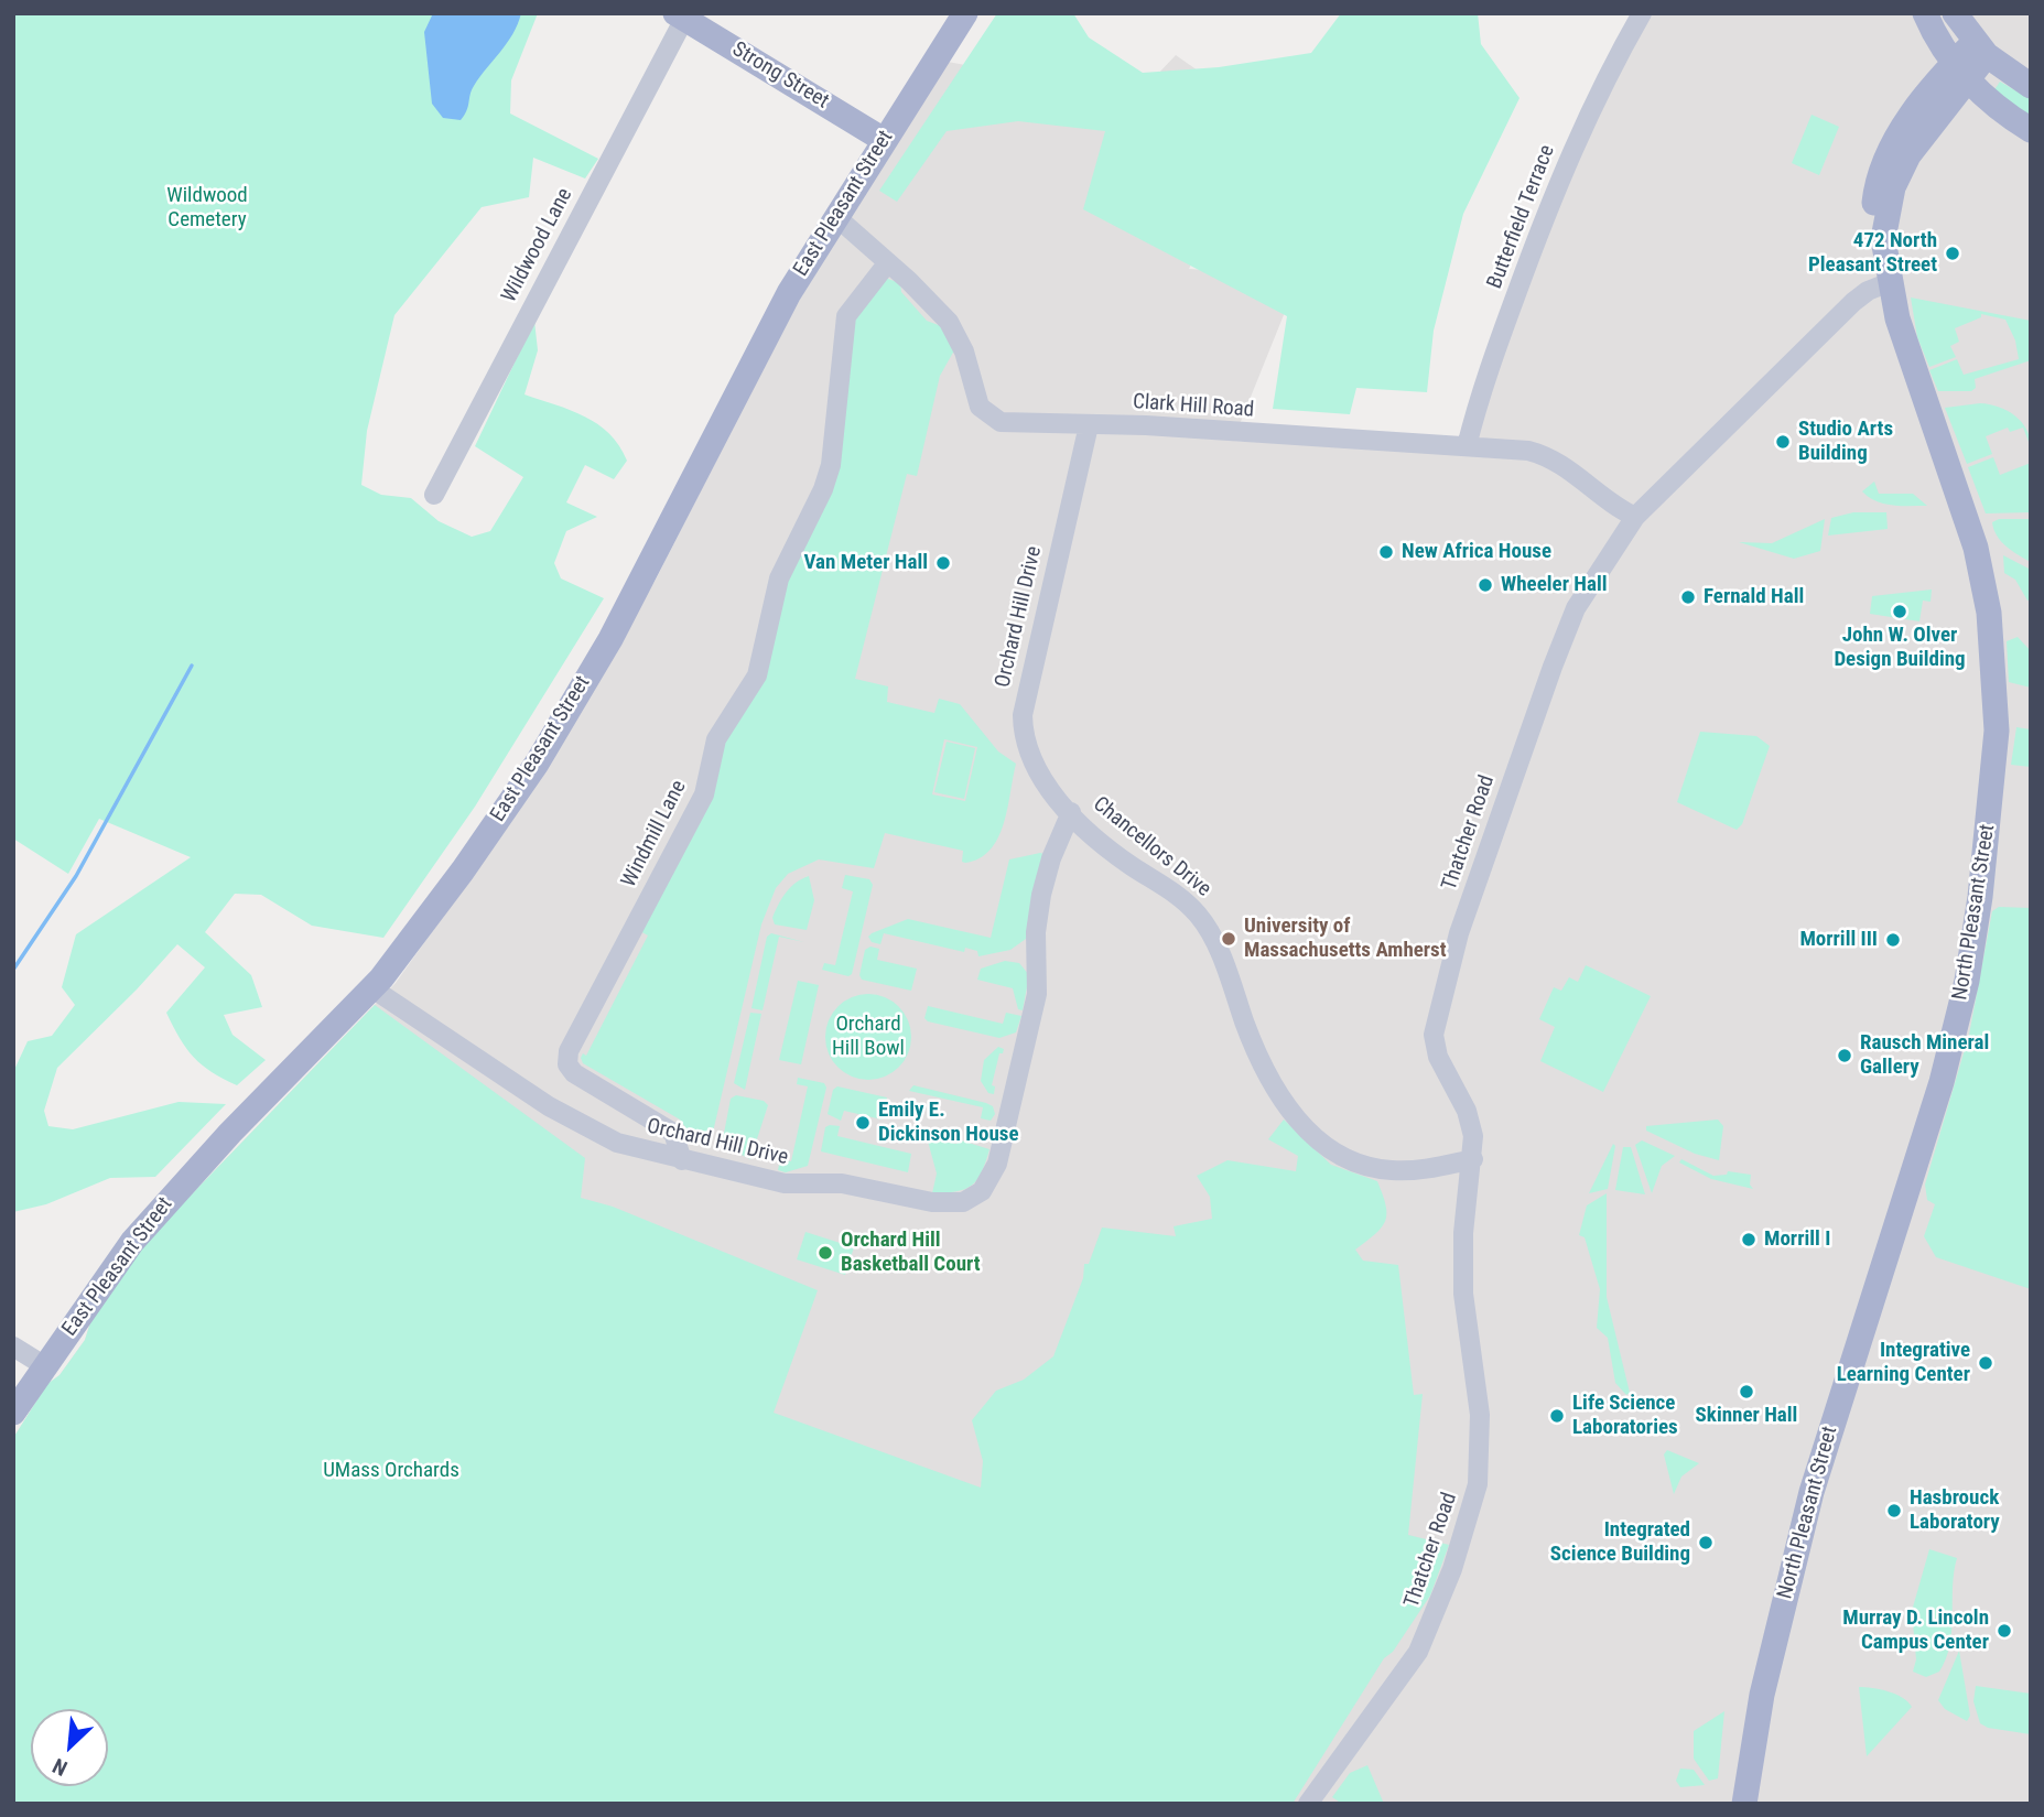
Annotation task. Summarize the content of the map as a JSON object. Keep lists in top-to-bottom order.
{
  "streets": {
    "main road": ["Strong Street", "East Pleasant Street", "North Pleasant Street"],
    "street": [
      "Butterfield Terrace",
      "Wildwood Lane",
      "Clark Hill Road",
      "Orchard Hill Drive",
      "Thatcher Road",
      "Windmill Lane",
      "Chancellors Drive"
    ]
  },
  "crossings": [
    ["Strong Street", "East Pleasant Street"],
    ["Strong Street", "Wildwood Lane"],
    ["East Pleasant Street", "Clark Hill Road"],
    ["East Pleasant Street", "Orchard Hill Drive"],
    ["Butterfield Terrace", "Clark Hill Road"],
    ["Clark Hill Road", "Orchard Hill Drive"],
    ["Clark Hill Road", "Thatcher Road"],
    ["Clark Hill Road", "Windmill Lane"],
    ["Orchard Hill Drive", "Windmill Lane"],
    ["Orchard Hill Drive", "Chancellors Drive"],
    ["Thatcher Road", "Chancellors Drive"],
    ["Thatcher Road", "North Pleasant Street"]
  ],
  "parks": ["Wildwood Cemetery", "Orchard Hill Bowl", "UMass Orchards"],
  "places": [
    "472 North Pleasant Street",
    "Studio Arts Building",
    "New Africa House",
    "Van Meter Hall",
    "Wheeler Hall",
    "Fernald Hall",
    "John W. Olver Design Building",
    "University of Massachusetts Amherst",
    "Morrill III",
    "Rausch Mineral Gallery",
    "Emily E. Dickinson House",
    "Morrill I",
    "Orchard Hill Basketball Court",
    "Integrative Learning Center",
    "Skinner Hall",
    "Life Science Laboratories",
    "Hasbrouck Laboratory",
    "Integrated Science Building",
    "Murray D. Lincoln Campus Center"
  ],
  "north": "bottom left"
}
